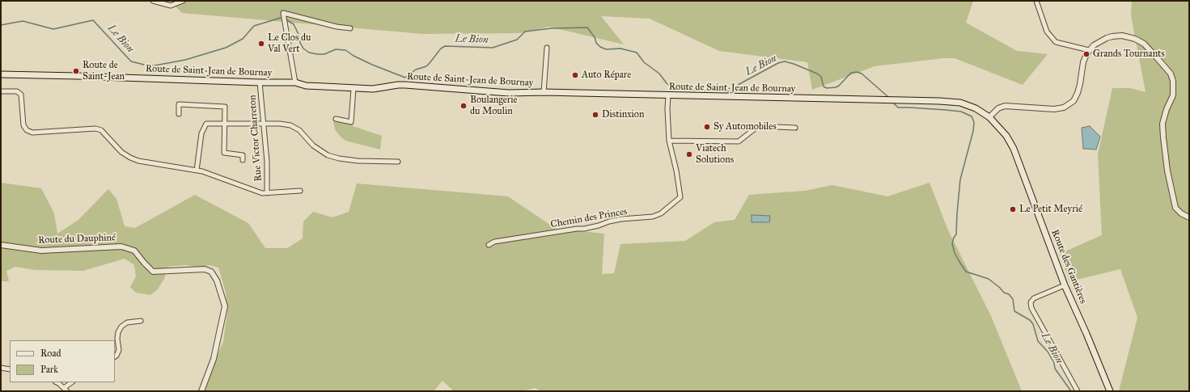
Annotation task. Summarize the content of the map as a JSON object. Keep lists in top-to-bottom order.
{
  "streets": {
    "main road": ["Route de Saint-Jean de Bournay", "Route des Gantières"],
    "street": ["Rue Victor Charreton", "Chemin des Princes", "Route du Dauphiné"]
  },
  "crossings": [
    ["Route de Saint-Jean de Bournay", "Rue Victor Charreton"],
    ["Route de Saint-Jean de Bournay", "Chemin des Princes"],
    ["Route de Saint-Jean de Bournay", "Route des Gantières"]
  ],
  "water": ["Le Bion"],
  "places": [
    "Le Clos du Val Vert",
    "Grands Tournants",
    "Route de Saint-Jean",
    "Auto Répare",
    "Boulangerie du Moulin",
    "Distinxion",
    "Sy Automobiles",
    "Viatech Solutions",
    "Le Petit Meyrié"
  ],
  "legend": ["Road", "Park"]
}
